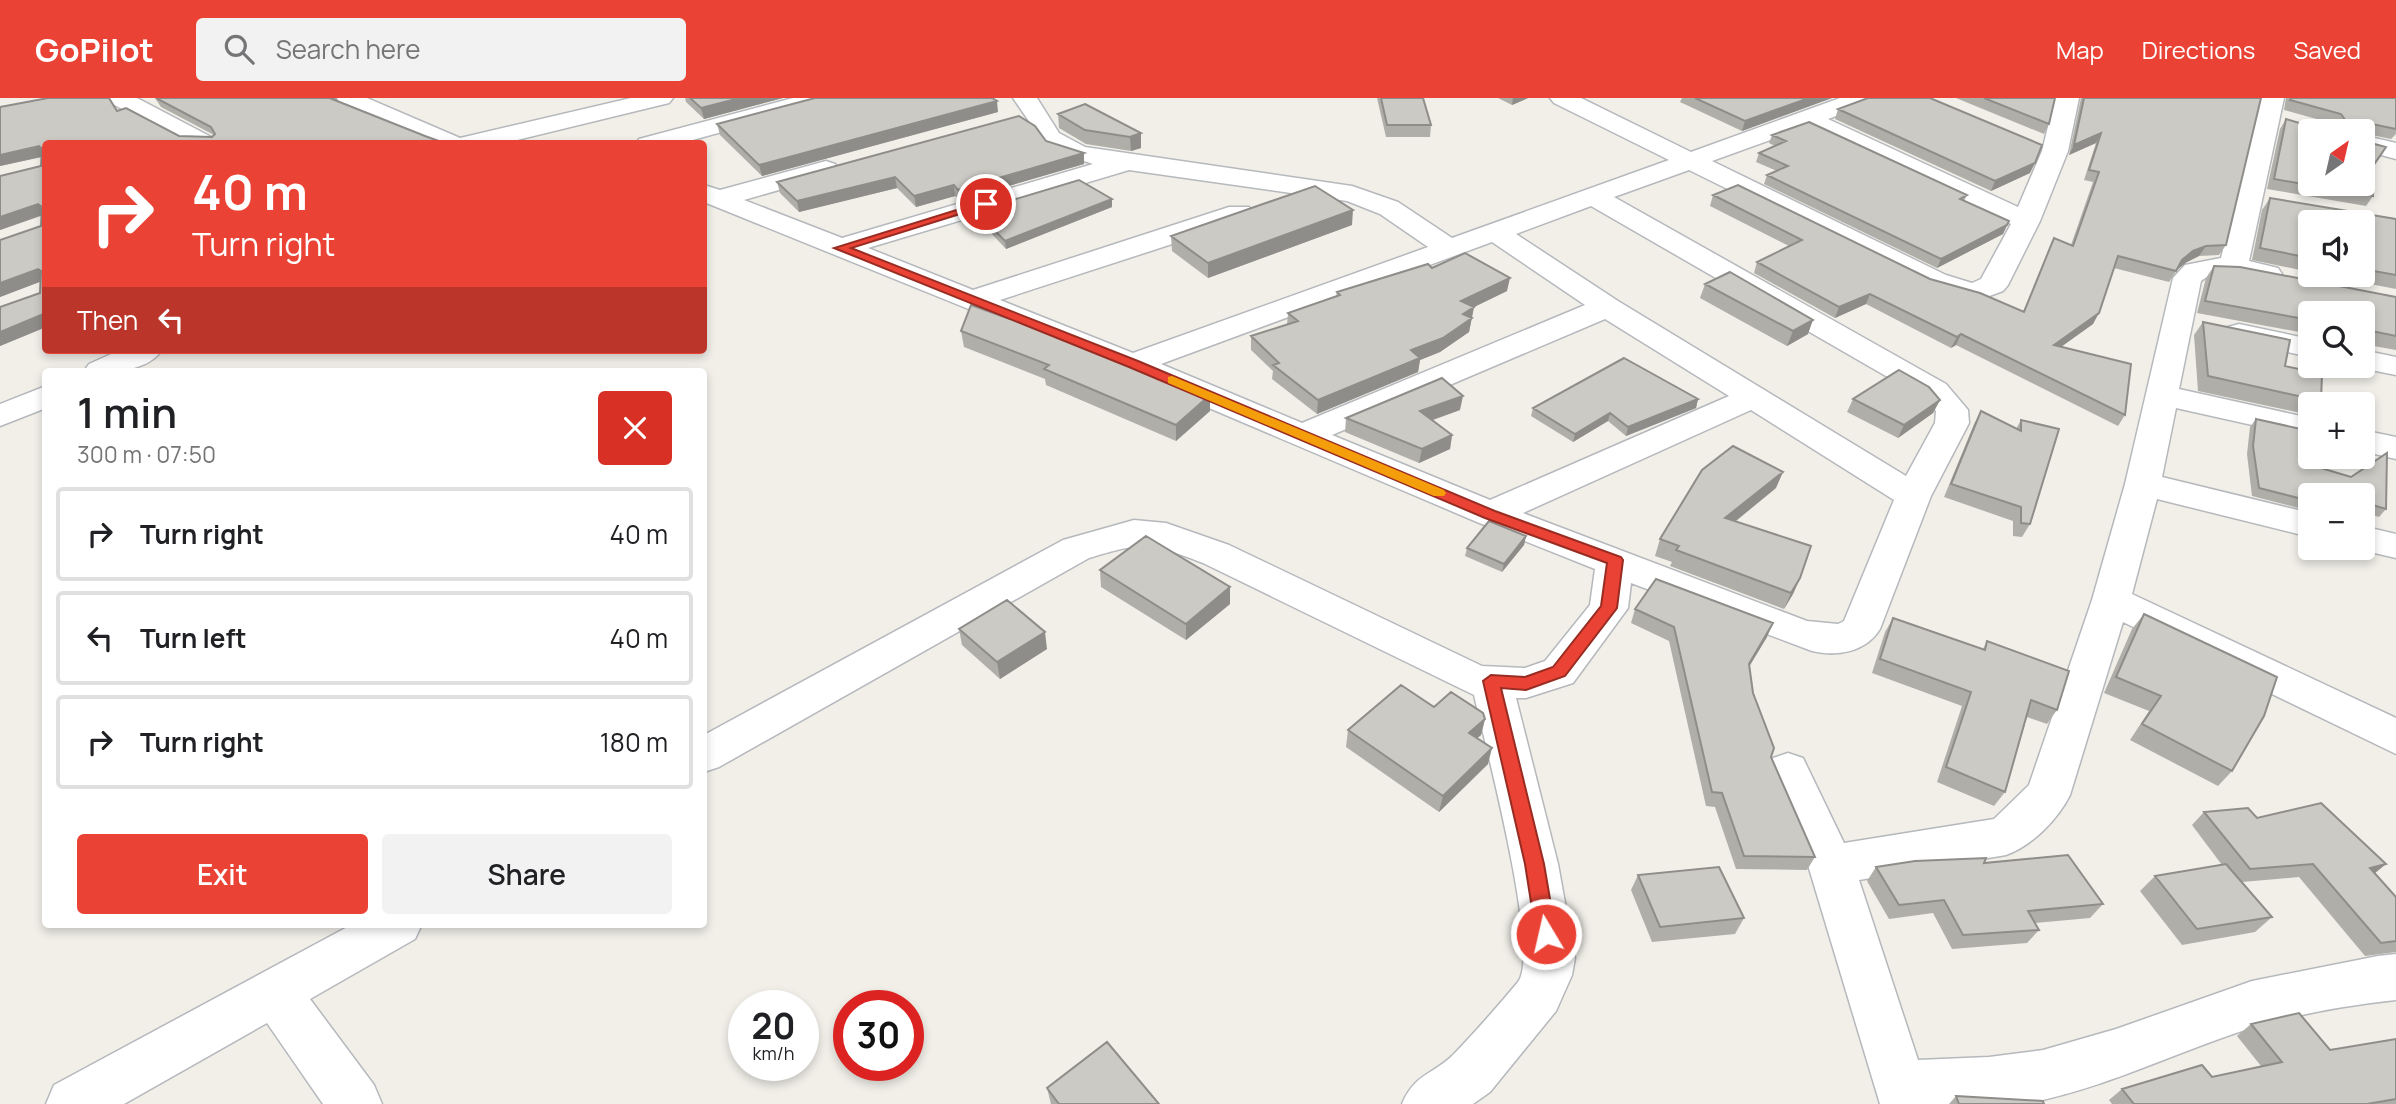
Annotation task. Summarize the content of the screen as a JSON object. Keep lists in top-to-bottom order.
{
  "north": "top right",
  "page": {
    "header": "GoPilot",
    "search": "Search here",
    "nav": ["Map", "Directions", "Saved"],
    "map_buttons": ["+", "−"],
    "turn": ["40 m", "Turn right"],
    "then": "Then",
    "heading": ["1 min", "300 m · 07:50"],
    "list": [
      {
        "name": "Turn right",
        "value": "40 m"
      },
      {
        "name": "Turn left",
        "value": "40 m"
      },
      {
        "name": "Turn right",
        "value": "180 m"
      }
    ],
    "buttons": ["Exit", "Share"],
    "speed": "20 km/h",
    "limit": "30"
  }
}
